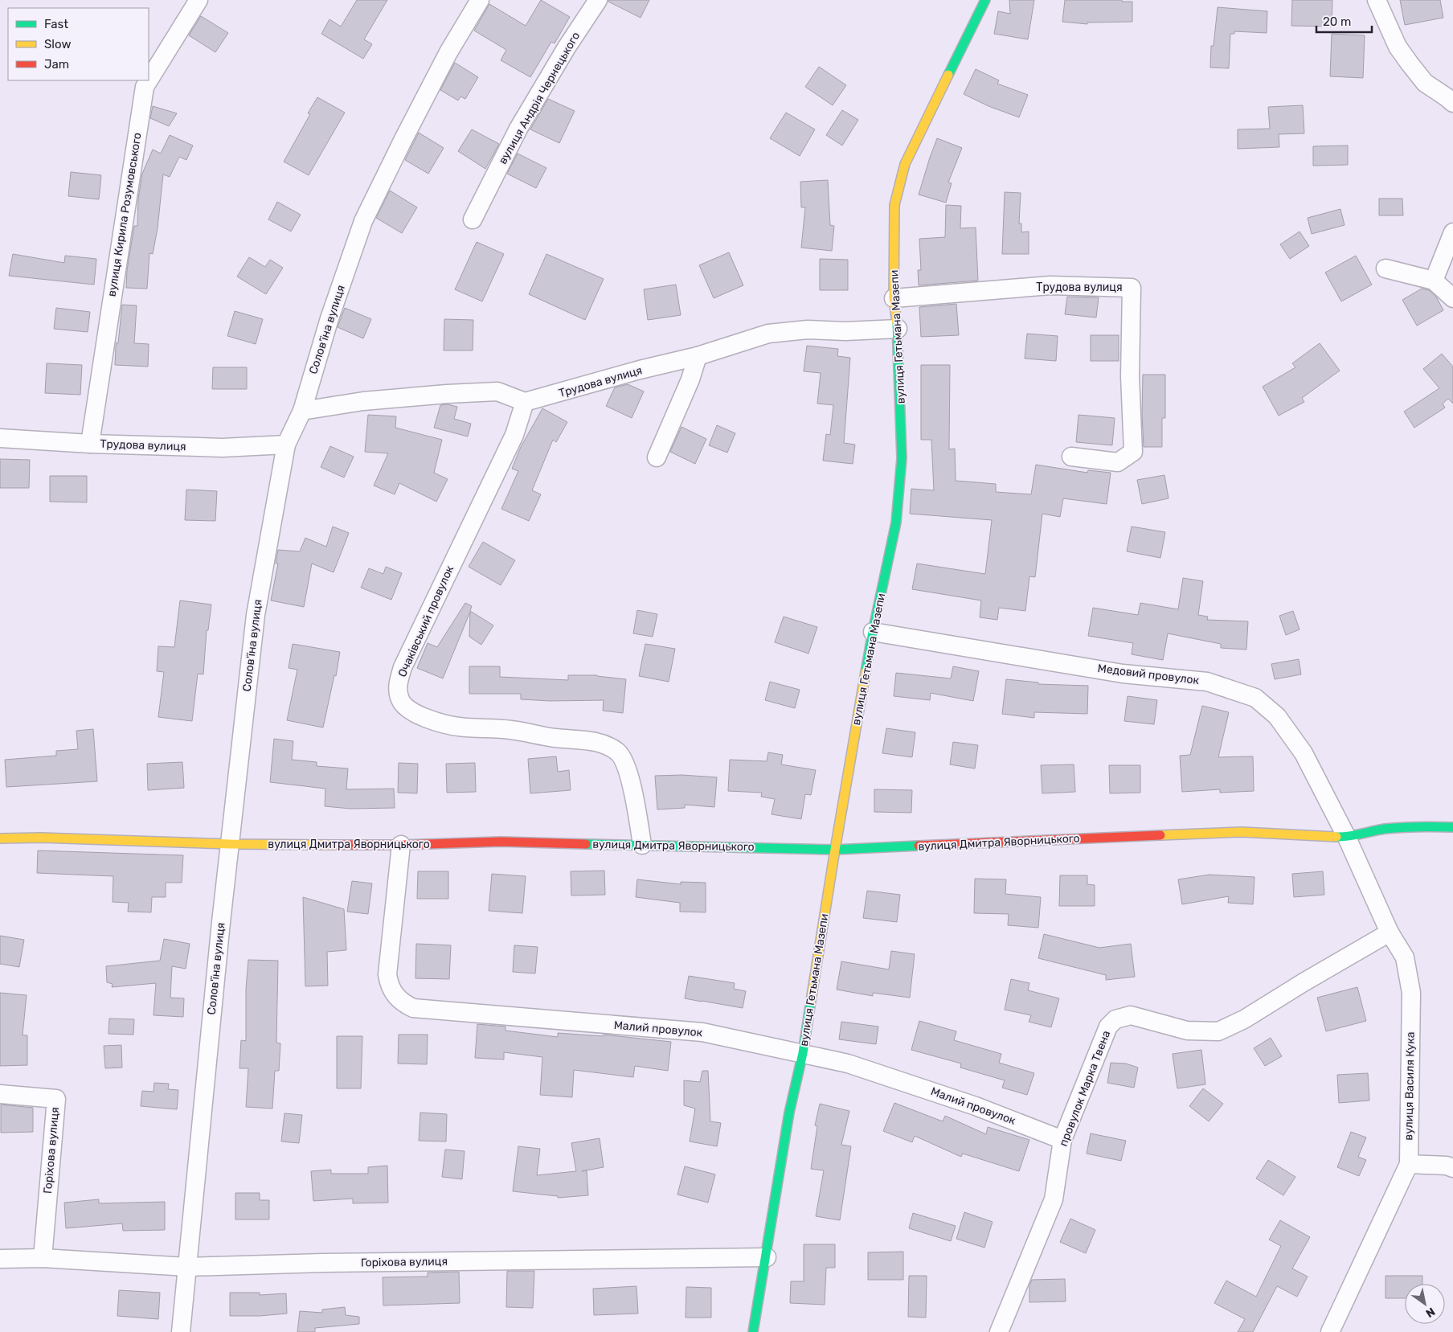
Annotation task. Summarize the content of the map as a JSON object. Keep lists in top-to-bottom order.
{
  "streets": {
    "street": [
      "вулиця Андрія Чернецького",
      "вулиця Кирила Розумовського",
      "Трудова вулиця",
      "Солов'їна вулиця",
      "вулиця Гетьмана Мазепи",
      "Очаківський провулок",
      "Медовий провулок",
      "вулиця Дмитра Яворницького",
      "Малий провулок",
      "вулиця Василя Кука",
      "провулок Марка Твена",
      "Горіхова вулиця"
    ]
  },
  "crossings": [
    ["вулиця Кирила Розумовського", "Трудова вулиця"],
    ["Трудова вулиця", "Солов'їна вулиця"],
    ["Трудова вулиця", "вулиця Гетьмана Мазепи"],
    ["Трудова вулиця", "Очаківський провулок"],
    ["Солов'їна вулиця", "вулиця Дмитра Яворницького"],
    ["Солов'їна вулиця", "Горіхова вулиця"],
    ["вулиця Гетьмана Мазепи", "Медовий провулок"],
    ["вулиця Гетьмана Мазепи", "вулиця Дмитра Яворницького"],
    ["вулиця Гетьмана Мазепи", "Малий провулок"],
    ["вулиця Гетьмана Мазепи", "Горіхова вулиця"],
    ["Очаківський провулок", "вулиця Дмитра Яворницького"],
    ["Медовий провулок", "вулиця Дмитра Яворницького"],
    ["Медовий провулок", "вулиця Василя Кука"],
    ["вулиця Дмитра Яворницького", "Малий провулок"],
    ["вулиця Дмитра Яворницького", "вулиця Василя Кука"],
    ["Малий провулок", "провулок Марка Твена"],
    ["вулиця Василя Кука", "провулок Марка Твена"]
  ],
  "legend": ["Fast", "Slow", "Jam"],
  "scale_bar": "20 m",
  "north": "bottom right"
}
